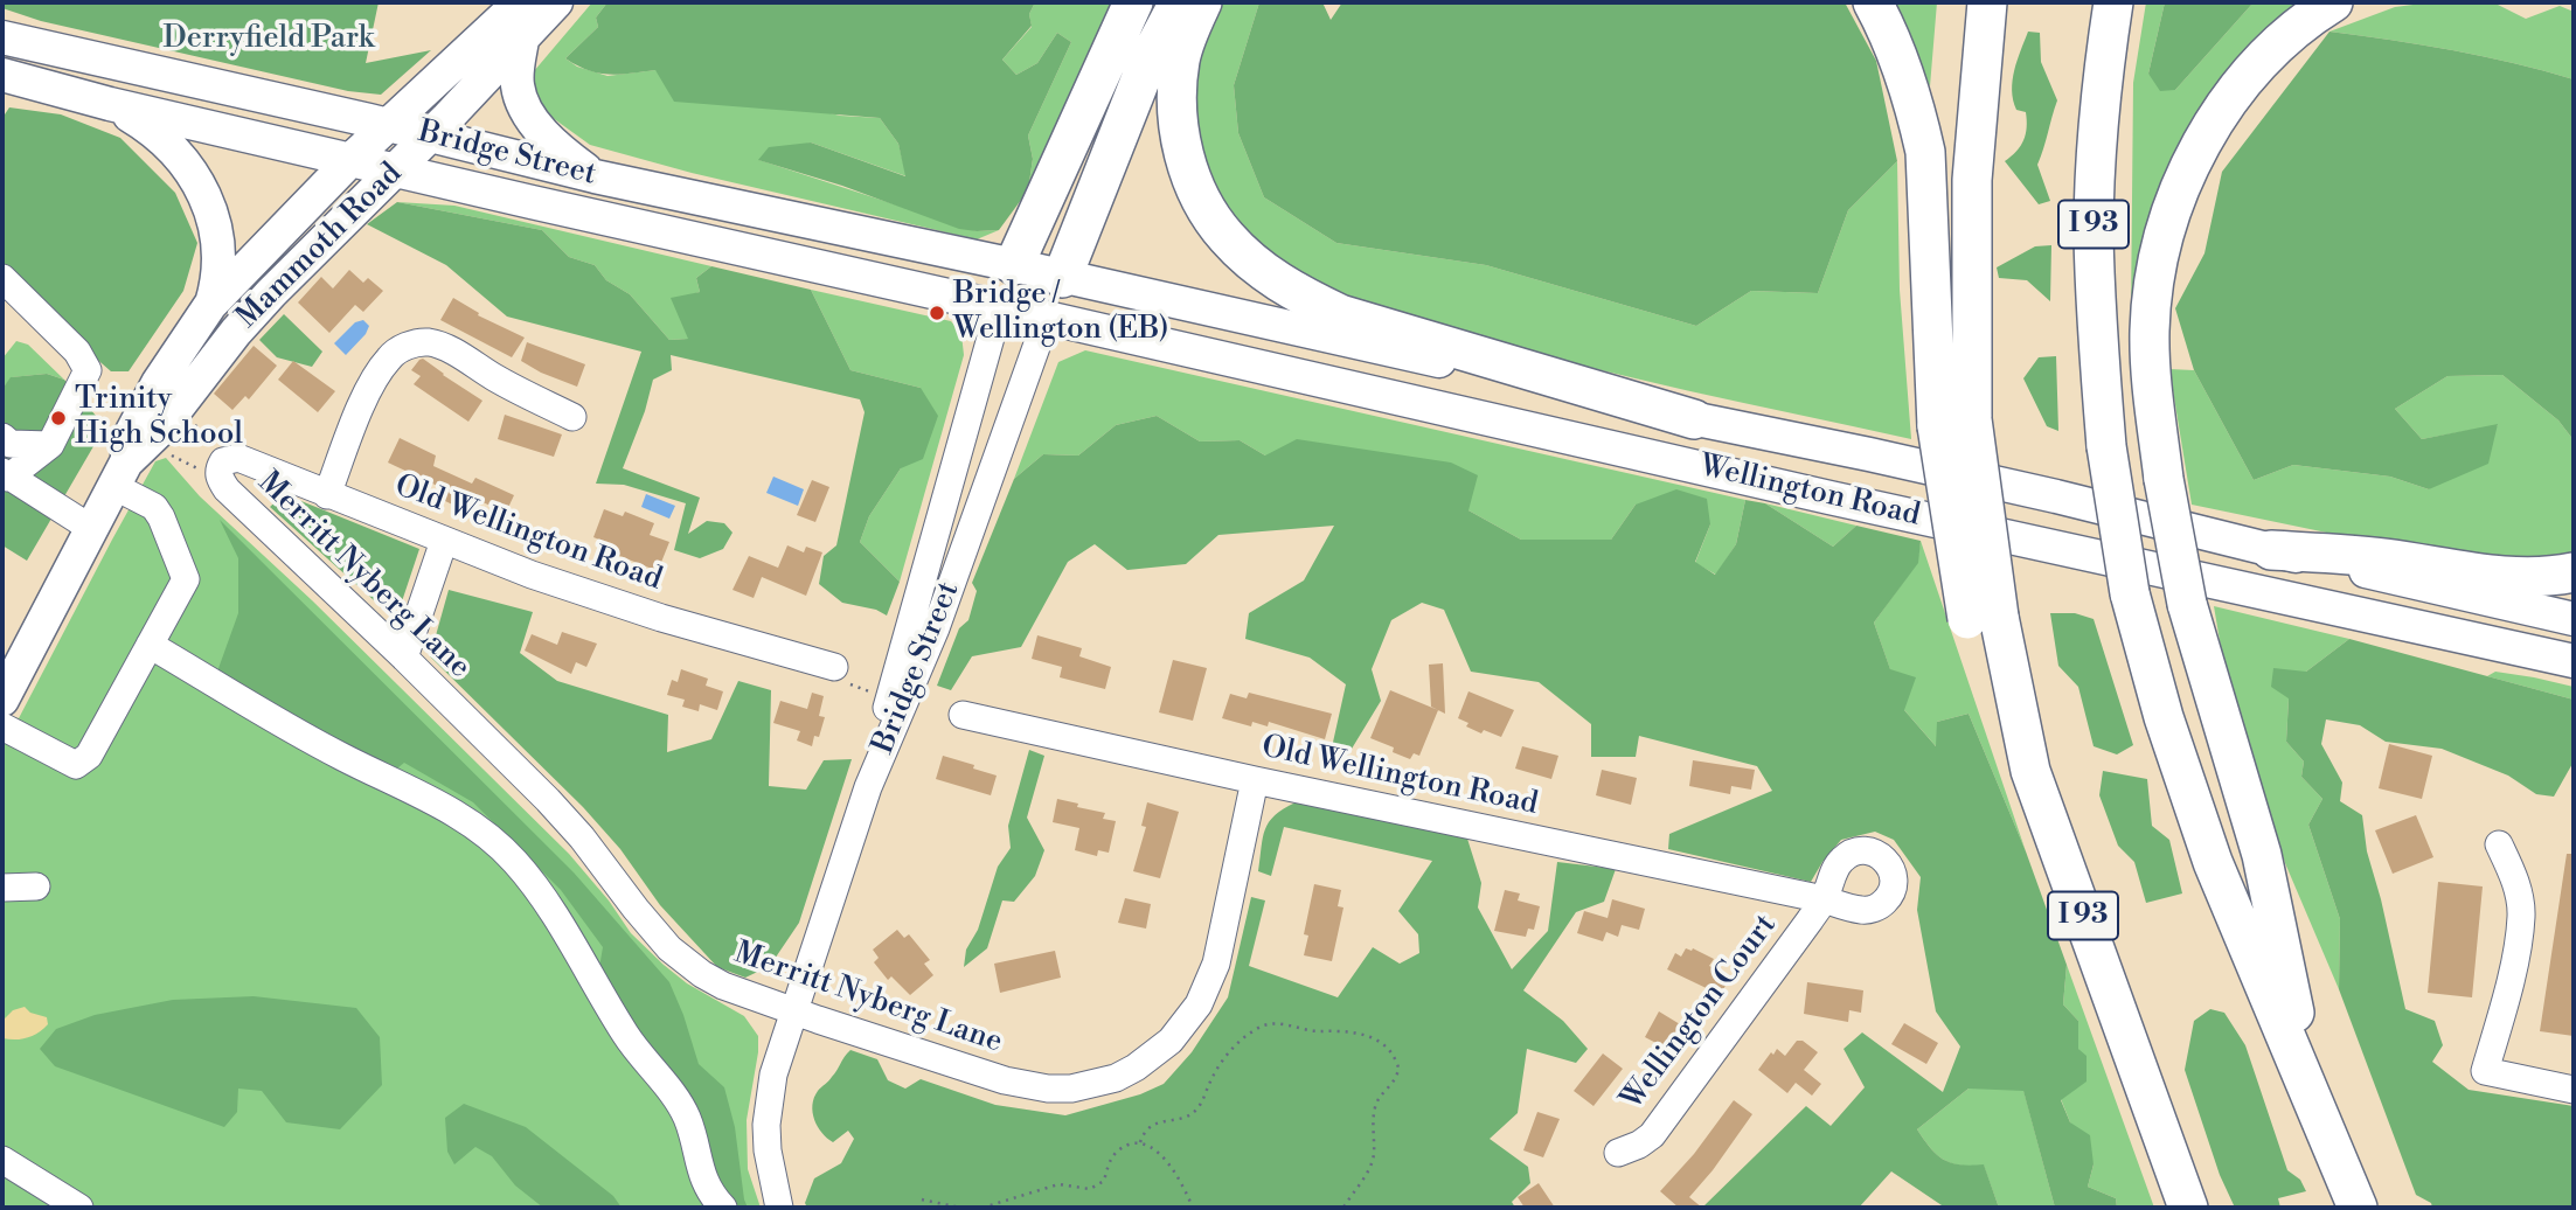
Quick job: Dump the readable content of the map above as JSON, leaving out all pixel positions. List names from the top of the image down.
{
  "streets": {
    "highway": ["I 93"],
    "main road": ["Bridge Street", "Mammoth Road", "Wellington Road"],
    "street": ["Old Wellington Road", "Merritt Nyberg Lane", "Wellington Court"]
  },
  "crossings": [
    ["Bridge Street", "Mammoth Road"],
    ["Bridge Street", "Wellington Road"],
    ["Bridge Street", "Merritt Nyberg Lane"],
    ["Old Wellington Road", "Merritt Nyberg Lane"],
    ["Old Wellington Road", "Wellington Court"]
  ],
  "parks": ["Derryfield Park"],
  "places": ["Bridge / Wellington (EB)", "Trinity High School"]
}
